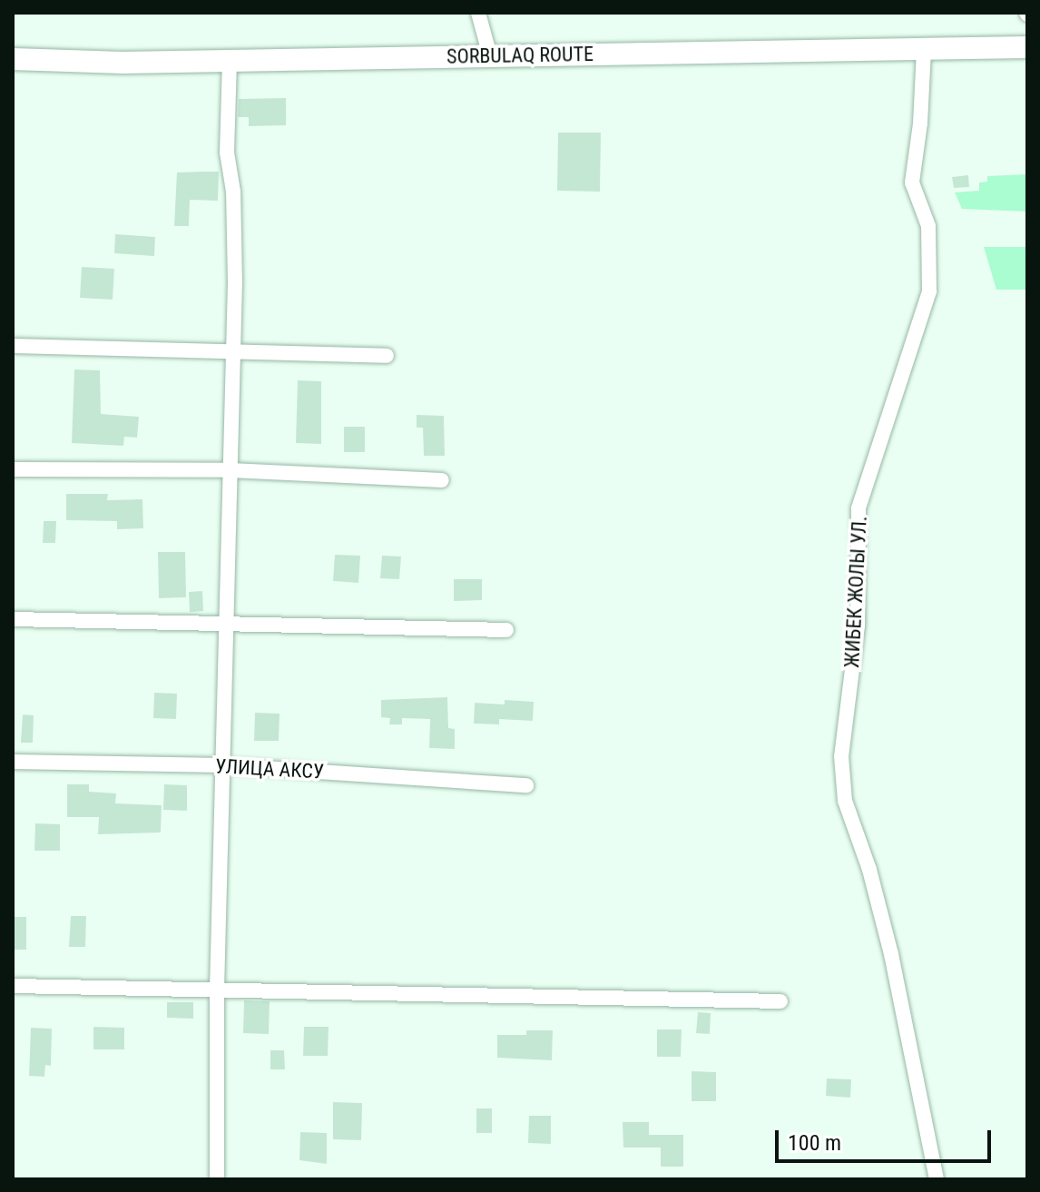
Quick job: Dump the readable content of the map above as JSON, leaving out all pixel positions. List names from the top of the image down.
{
  "streets": {
    "main road": ["SORBULAQ ROUTE"],
    "street": ["ЖИБЕК ЖОЛЫ УЛ.", "УЛИЦА АКСУ"]
  },
  "crossings": [
    ["SORBULAQ ROUTE", "ЖИБЕК ЖОЛЫ УЛ."]
  ],
  "scale_bar": "100 m"
}
